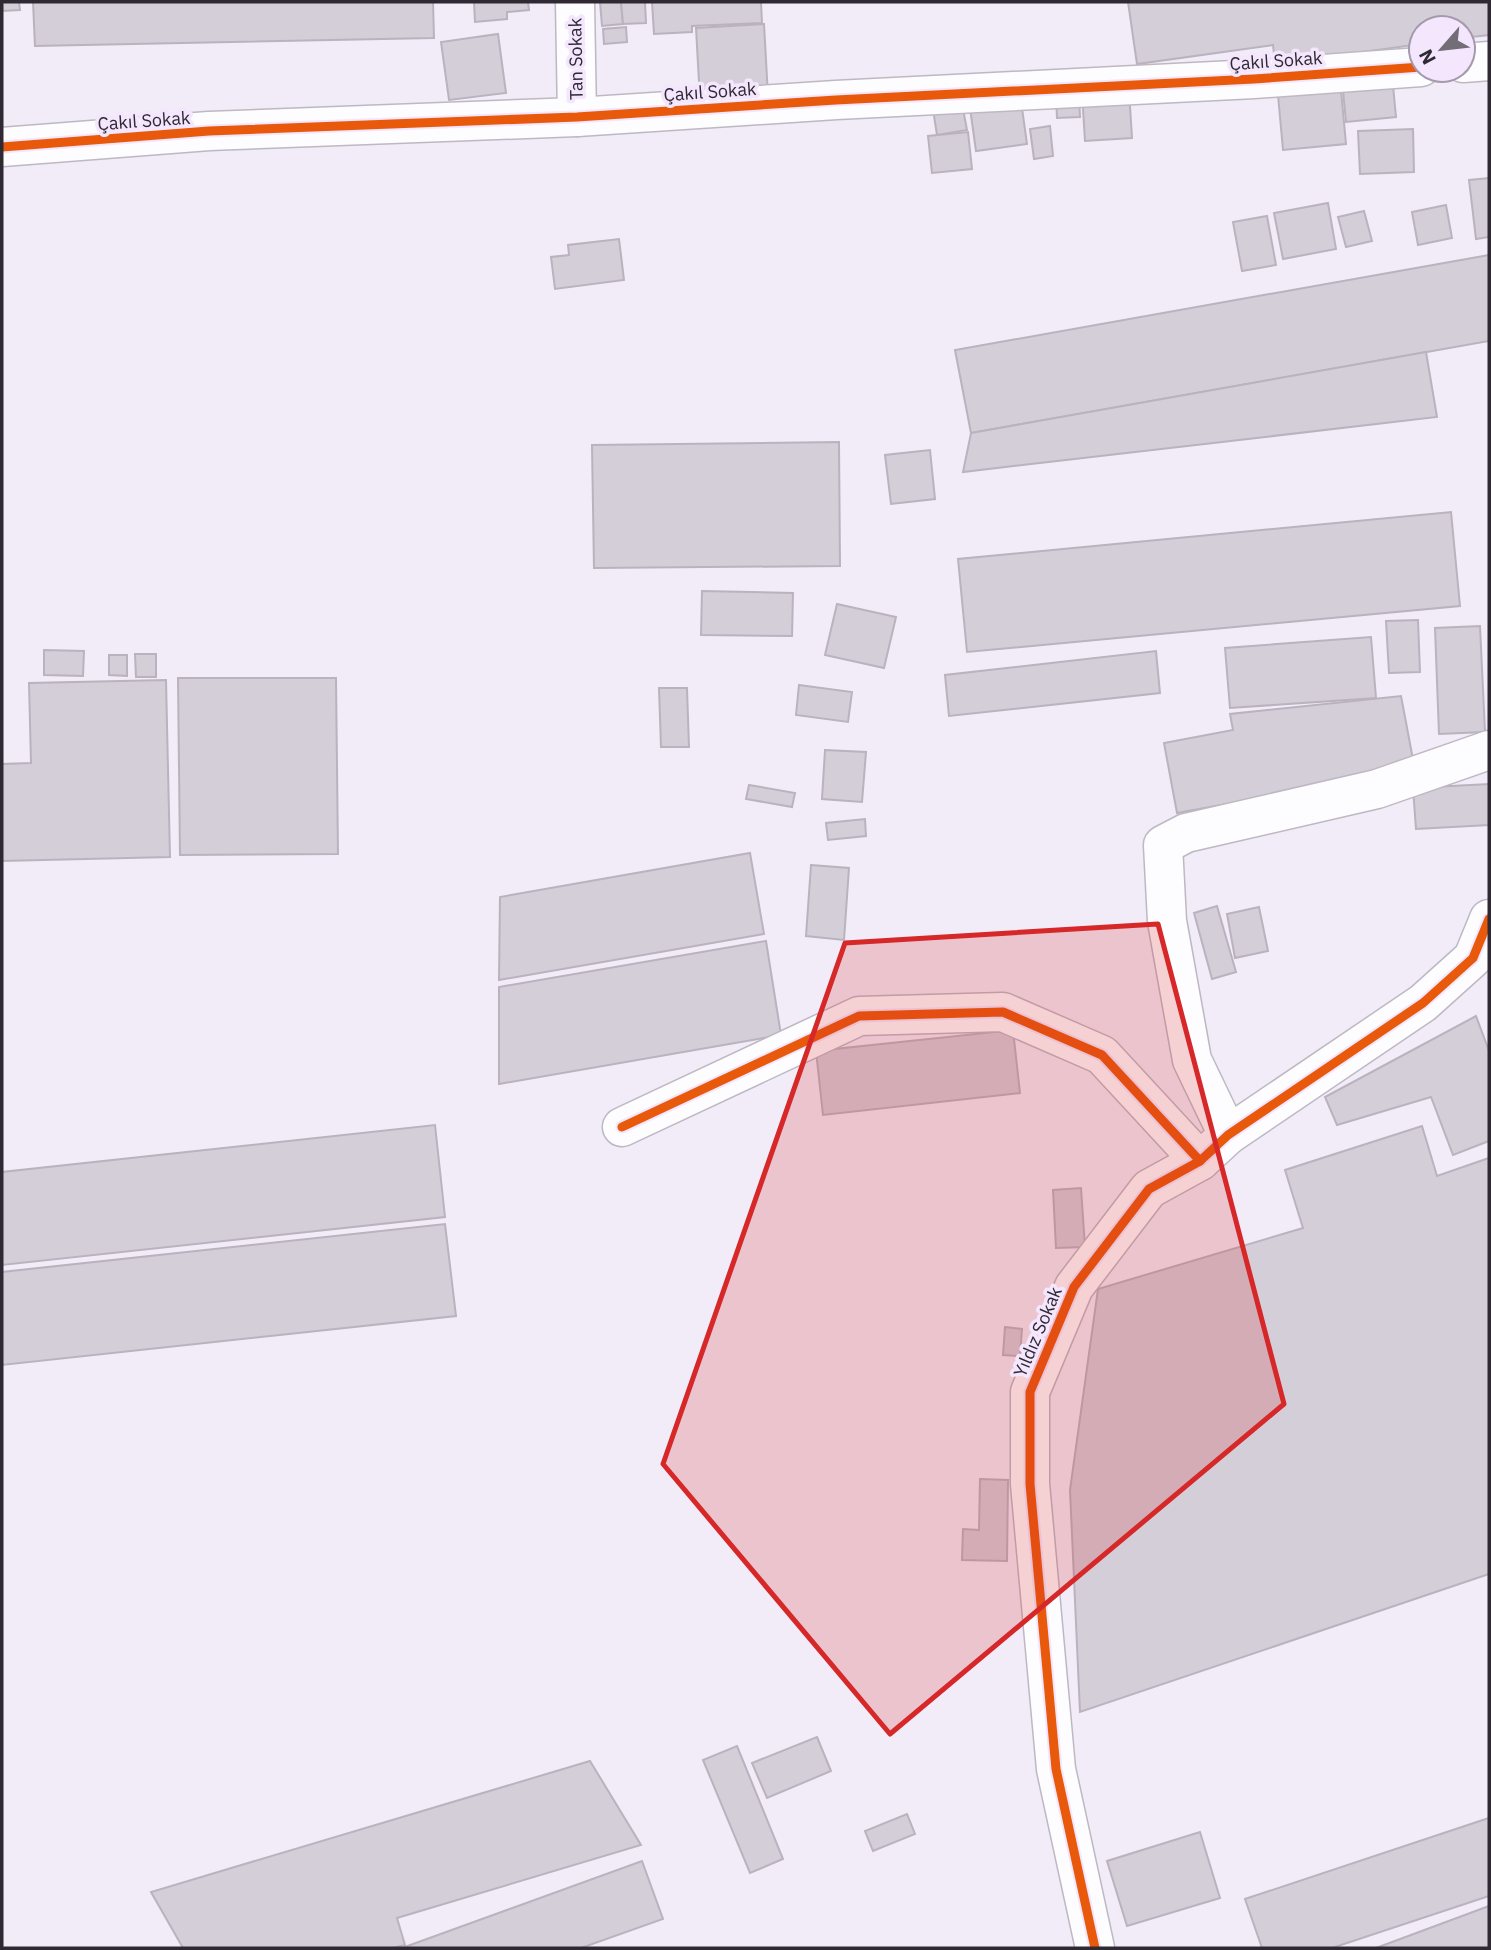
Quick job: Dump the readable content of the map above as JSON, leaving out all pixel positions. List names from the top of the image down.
{
  "streets": {
    "street": ["Tan Sokak", "Çakıl Sokak", "Yıldız Sokak"]
  },
  "crossings": [
    ["Tan Sokak", "Çakıl Sokak"]
  ],
  "north": "bottom left"
}
